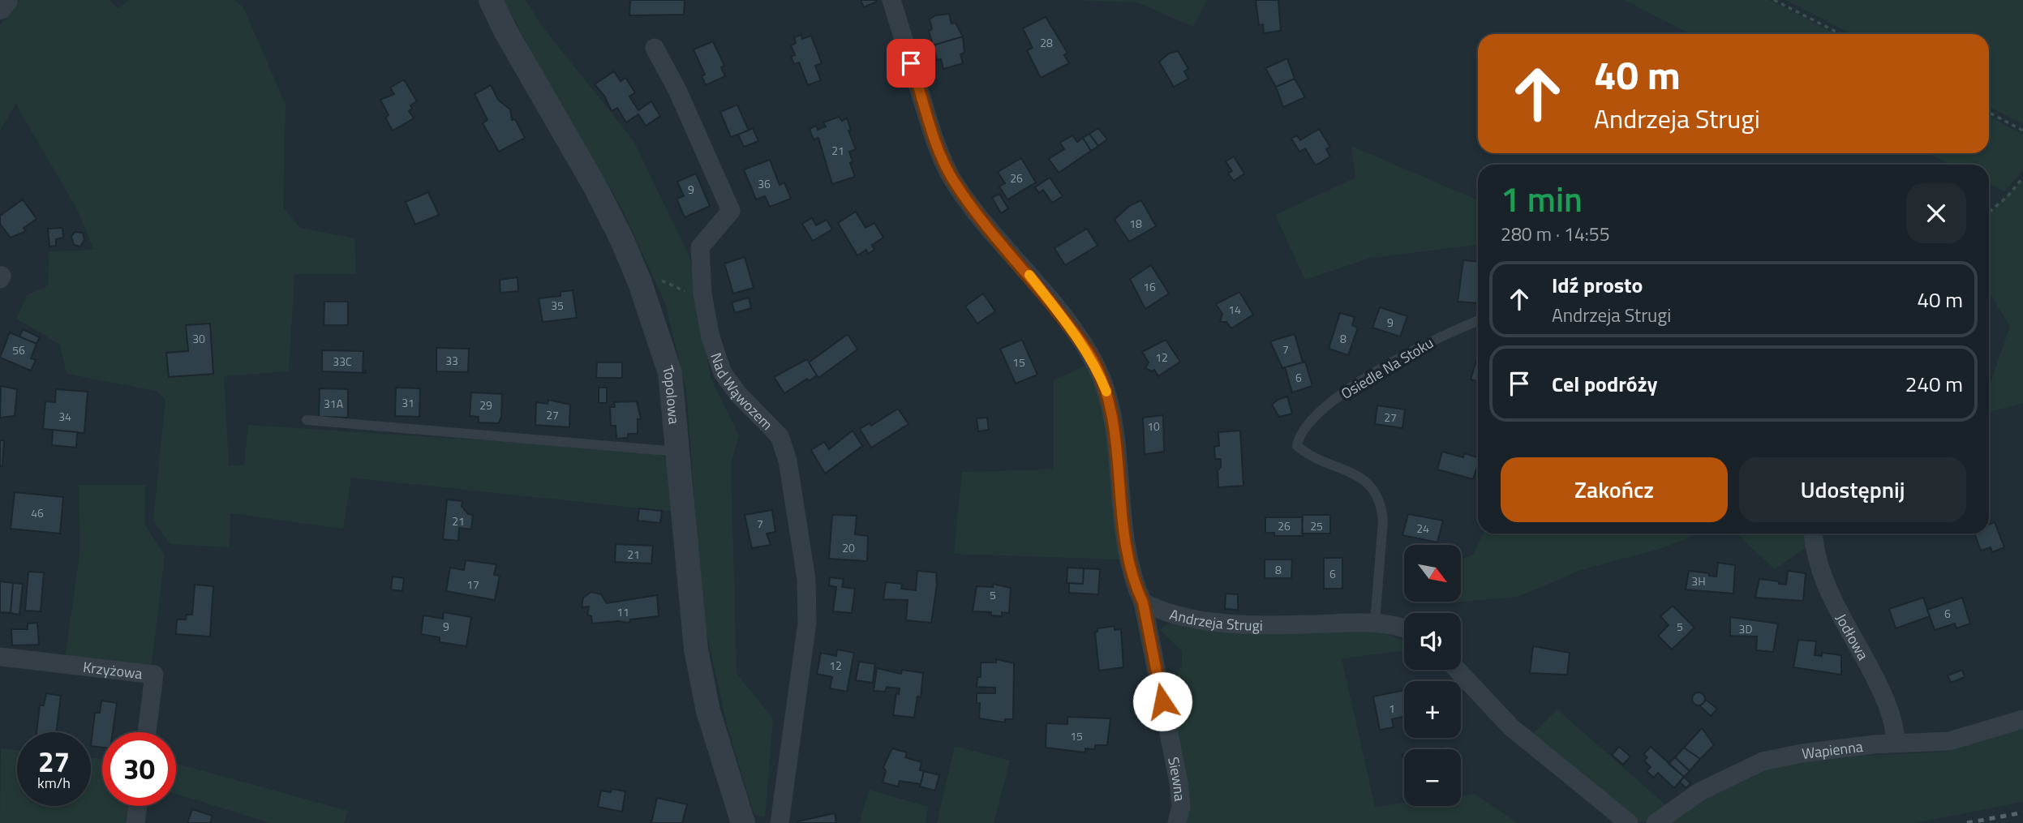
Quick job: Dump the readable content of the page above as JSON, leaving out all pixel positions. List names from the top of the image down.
{
  "streets": {
    "street": [
      "Nad Wąwozem",
      "Topolowa",
      "Andrzeja Strugi",
      "Jodłowa",
      "Krzyżowa",
      "Wapienna",
      "Siewna"
    ],
    "lane": ["Osiedle Na Stoku"]
  },
  "crossings": [
    ["Osiedle Na Stoku", "Andrzeja Strugi"],
    ["Andrzeja Strugi", "Siewna"],
    ["Jodłowa", "Wapienna"]
  ],
  "house_numbers": [
    "28",
    "21",
    "26",
    "36",
    "9",
    "18",
    "16",
    "35",
    "14",
    "9",
    "30",
    "8",
    "7",
    "56",
    "12",
    "33",
    "33C",
    "15",
    "6",
    "31",
    "31A",
    "29",
    "27",
    "34",
    "27",
    "10",
    "46",
    "21",
    "7",
    "26",
    "25",
    "24",
    "20",
    "21",
    "8",
    "6",
    "3H",
    "17",
    "5",
    "11",
    "6",
    "9",
    "5",
    "3D",
    "12",
    "1",
    "15"
  ],
  "north": "bottom right",
  "page": {
    "turn": ["40 m", "Andrzeja Strugi"],
    "heading": ["1 min", "280 m · 14:55"],
    "list": [
      {
        "name": "Idź prosto",
        "note": "Andrzeja Strugi",
        "value": "40 m"
      },
      {
        "name": "Cel podróży",
        "value": "240 m"
      }
    ],
    "buttons": ["Zakończ", "Udostępnij"],
    "map_buttons": ["+", "−"],
    "speed": "27 km/h",
    "limit": "30"
  }
}
